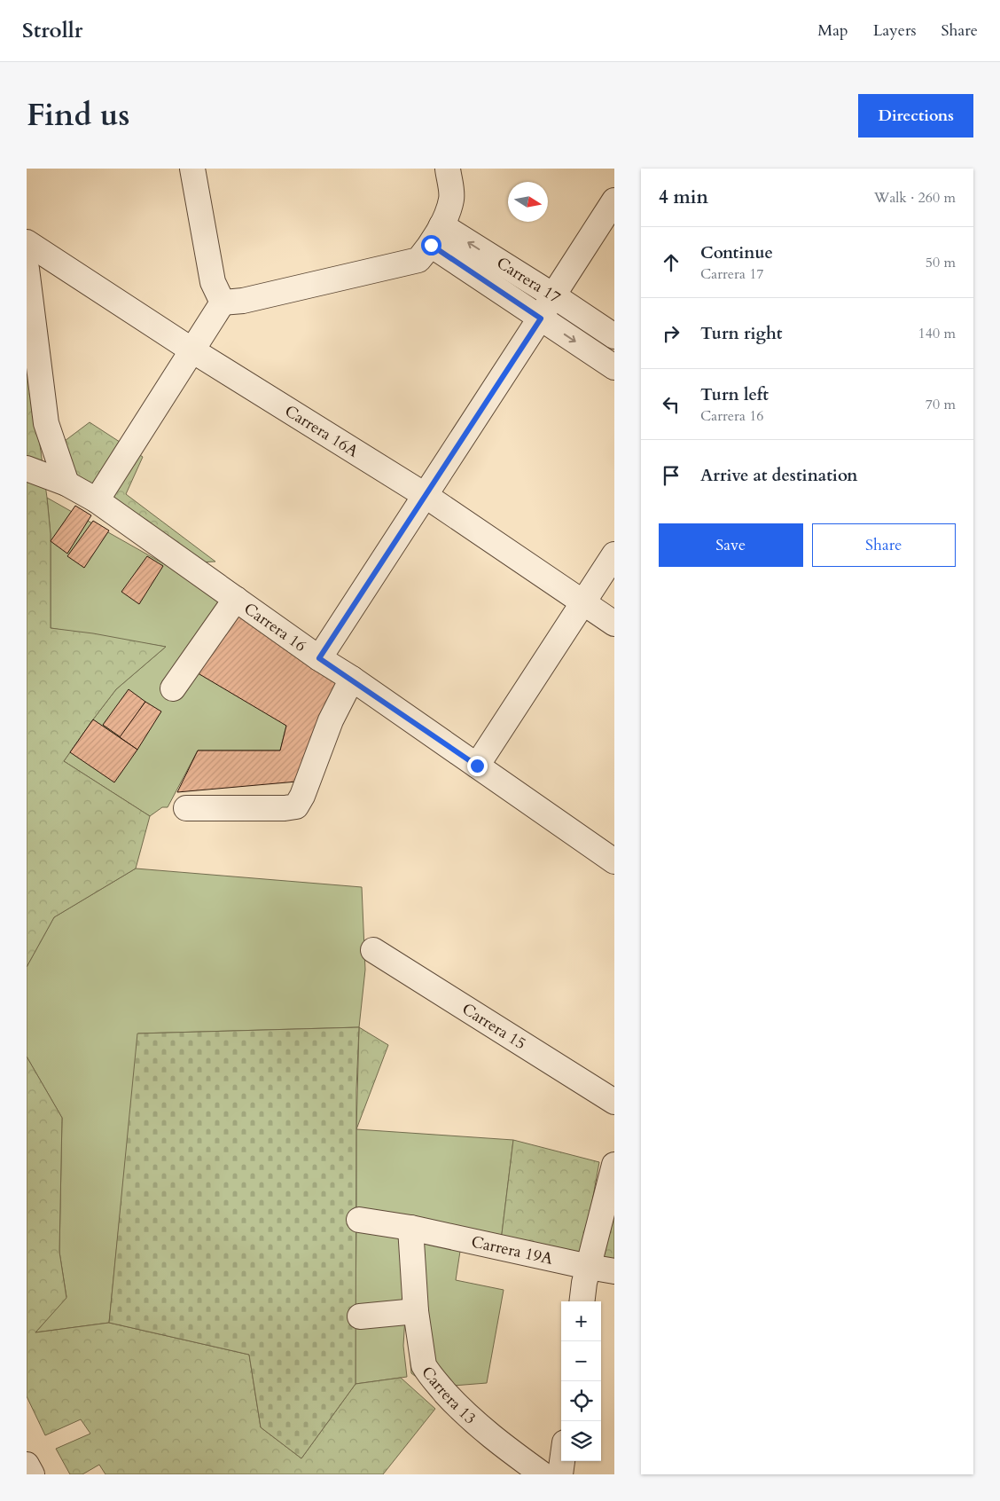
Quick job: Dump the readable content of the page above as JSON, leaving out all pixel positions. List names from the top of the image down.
{
  "streets": {
    "street": [
      "Carrera 17",
      "Carrera 16A",
      "Carrera 16",
      "Carrera 15",
      "Carrera 19A",
      "Carrera 13"
    ]
  },
  "crossings": [
    ["Carrera 19A", "Carrera 13"]
  ],
  "north": "right",
  "page": {
    "header": "Strollr",
    "nav": ["Map", "Layers", "Share"],
    "title": "Find us",
    "buttons": [
      "Directions",
      ["Save", "Share"]
    ],
    "heading": ["4 min", "Walk · 260 m"],
    "list": [
      ["Continue", "Carrera 17", "50 m"],
      ["Turn right", "140 m"],
      ["Turn left", "Carrera 16", "70 m"],
      "Arrive at destination"
    ],
    "map_buttons": ["+", "−"]
  }
}
